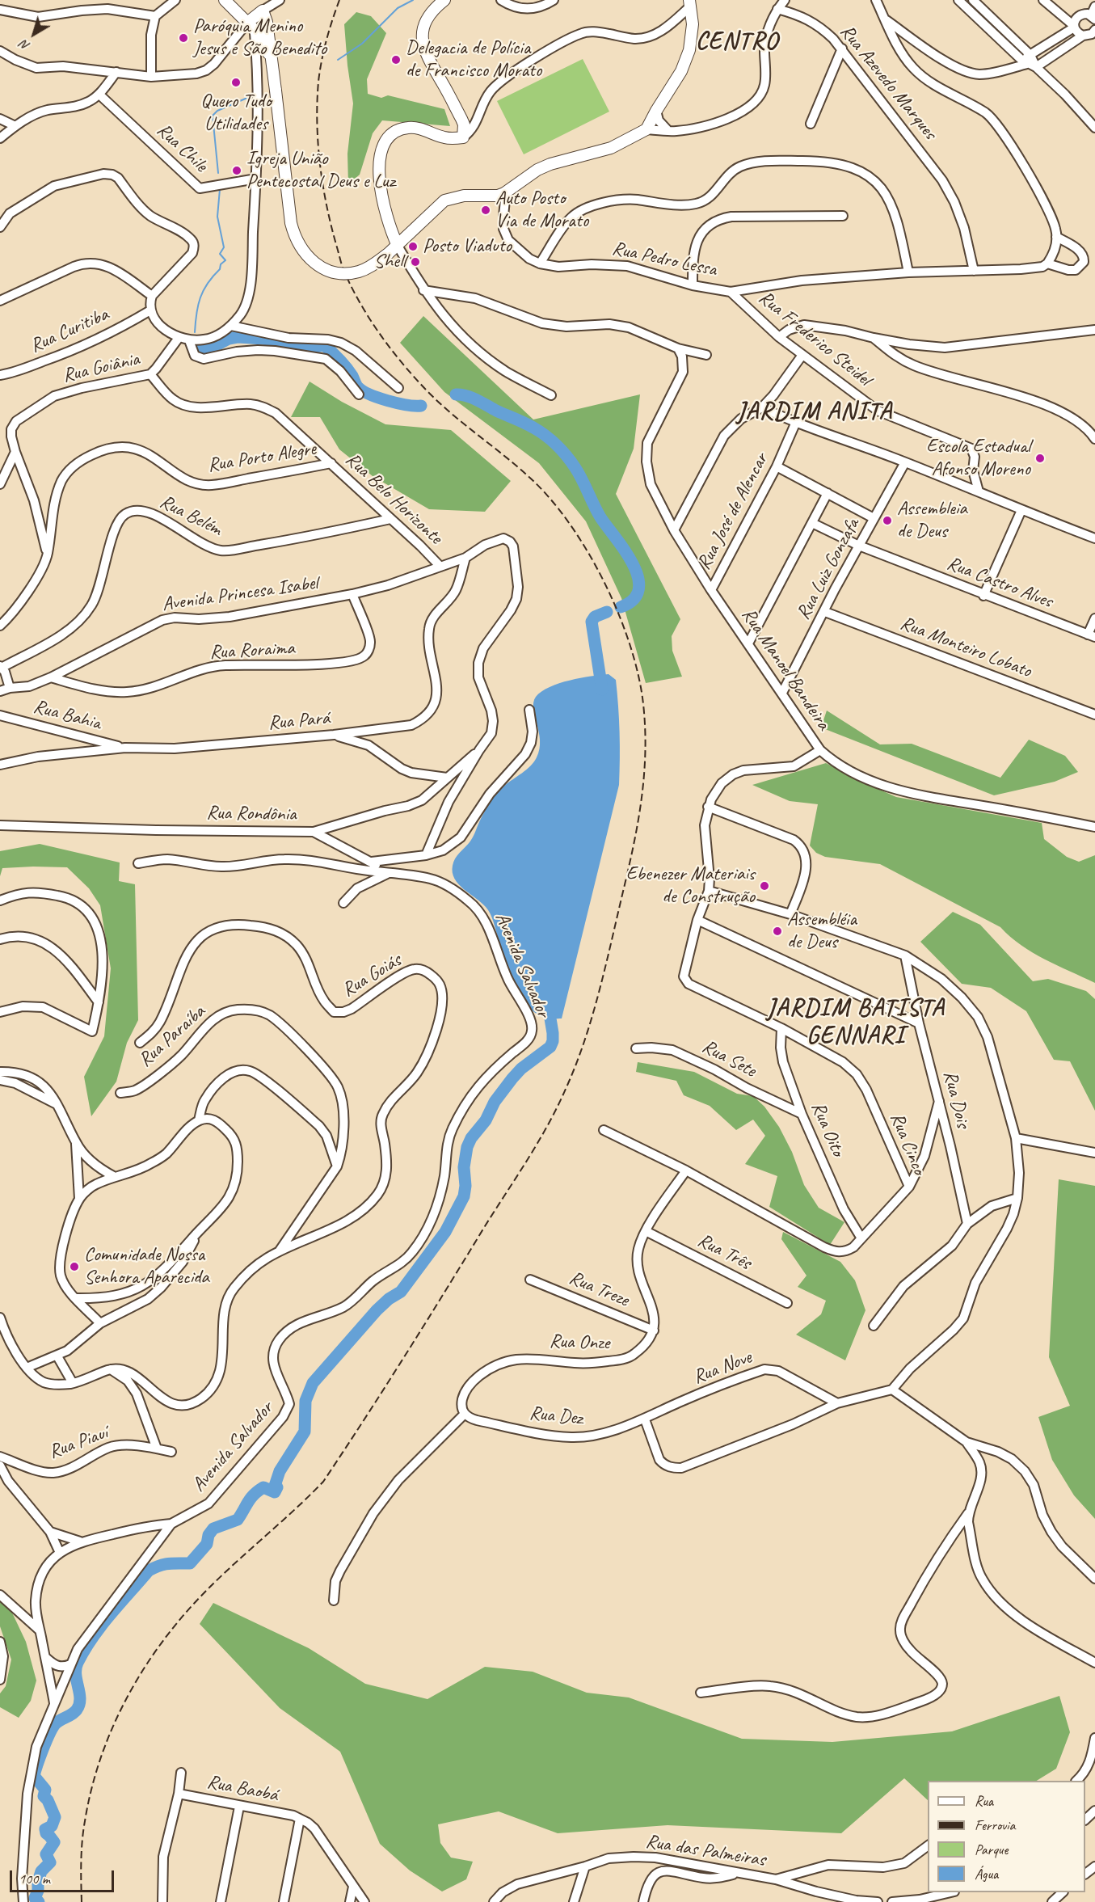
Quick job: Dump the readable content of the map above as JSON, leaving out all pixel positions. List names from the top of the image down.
{
  "streets": {
    "street": [
      "Rua Azevedo Marques",
      "Rua Chile",
      "Rua Pedro Lessa",
      "Rua Curitiba",
      "Rua Frederico Steidel",
      "Rua Goiânia",
      "Rua Porto Alegre",
      "Rua Belo Horizonte",
      "Rua José de Alencar",
      "Rua Belém",
      "Rua Luiz Gonzafa",
      "Rua Castro Alves",
      "Avenida Princesa Isabel",
      "Rua Monteiro Lobato",
      "Rua Roraima",
      "Rua Manoel Bandeira",
      "Rua Bahia",
      "Rua Pará",
      "Rua Rondônia",
      "Avenida Salvador",
      "Rua Goiás",
      "Rua Paraíba",
      "Rua Sete",
      "Rua Dois",
      "Rua Oito",
      "Rua Cinco",
      "Rua Três",
      "Rua Treze",
      "Rua Onze",
      "Rua Nove",
      "Rua Dez",
      "Rua Piauí",
      "Rua Baobá",
      "Rua das Palmeiras"
    ]
  },
  "crossings": [
    ["Rua Azevedo Marques", "Rua Pedro Lessa"],
    ["Rua Pedro Lessa", "Rua Frederico Steidel"],
    ["Rua Goiânia", "Rua Porto Alegre"],
    ["Rua Goiânia", "Rua Belo Horizonte"],
    ["Rua Porto Alegre", "Rua Belo Horizonte"],
    ["Rua Belo Horizonte", "Rua Belém"],
    ["Rua Belo Horizonte", "Avenida Princesa Isabel"],
    ["Rua José de Alencar", "Rua Manoel Bandeira"],
    ["Rua Luiz Gonzafa", "Rua Castro Alves"],
    ["Rua Luiz Gonzafa", "Rua Monteiro Lobato"],
    ["Rua Luiz Gonzafa", "Rua Manoel Bandeira"],
    ["Avenida Princesa Isabel", "Rua Roraima"],
    ["Avenida Princesa Isabel", "Rua Pará"],
    ["Avenida Princesa Isabel", "Rua Rondônia"],
    ["Rua Bahia", "Rua Pará"],
    ["Rua Pará", "Rua Rondônia"],
    ["Rua Rondônia", "Avenida Salvador"],
    ["Rua Goiás", "Rua Paraíba"],
    ["Rua Sete", "Rua Oito"],
    ["Rua Oito", "Rua Cinco"],
    ["Rua Treze", "Rua Onze"],
    ["Rua Onze", "Rua Dez"],
    ["Rua Nove", "Rua Dez"]
  ],
  "districts": ["CENTRO", "JARDIM ANITA", "JARDIM BATISTA GENNARI"],
  "places": [
    "Paróquia Menino Jesus e São Benedito",
    "Delegacia de Polícia de Francisco Morato",
    "Quero Tudo Utilidades",
    "Igreja União Pentecostal Deus e Luz",
    "Auto Posto Via de Morato",
    "Posto Viaduto",
    "Shell",
    "Escola Estadual Afonso Moreno",
    "Assembleia de Deus",
    "Ebenezer Materiais de Construção",
    "Assembléia de Deus",
    "Comunidade Nossa Senhora Aparecida"
  ],
  "legend": [
    "Rua",
    "Ferrovia",
    "Parque",
    "Água"
  ],
  "scale_bar": "100 m",
  "north": "bottom left"
}
